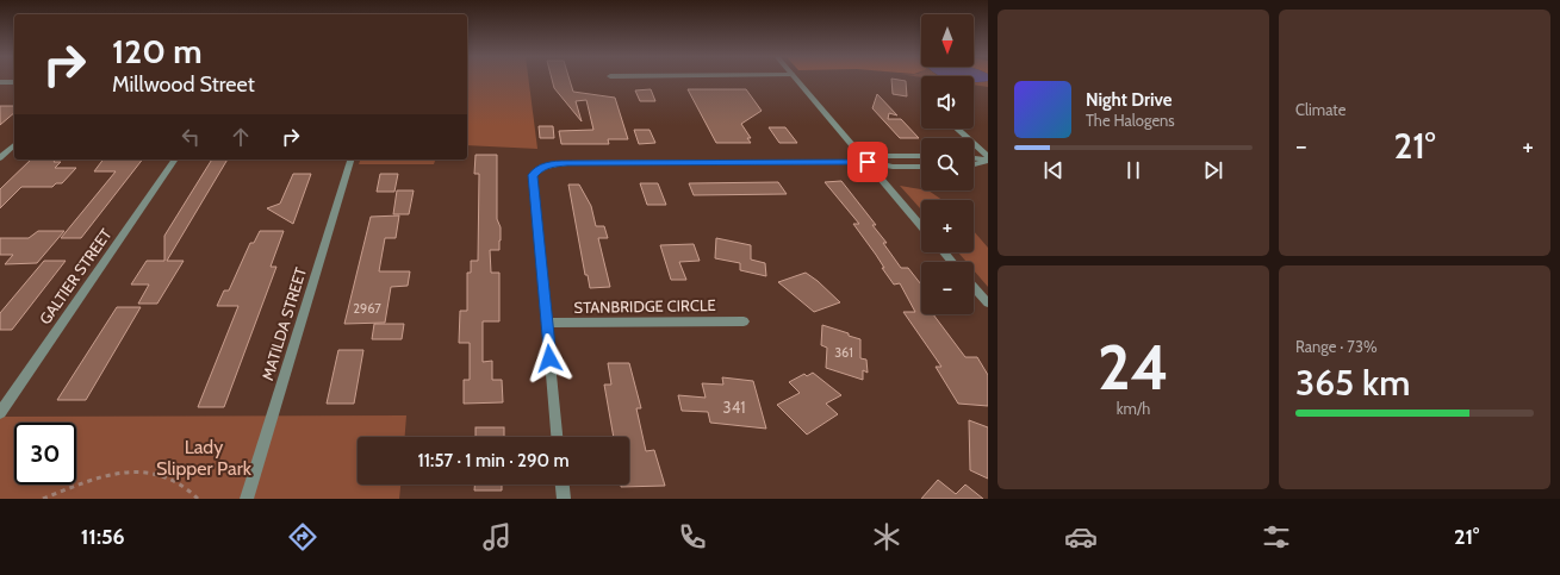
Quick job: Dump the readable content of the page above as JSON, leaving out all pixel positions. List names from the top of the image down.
{
  "streets": {
    "street": ["GALTIER STREET", "STANBRIDGE CIRCLE", "MATILDA STREET"]
  },
  "parks": ["Lady Slipper Park"],
  "house_numbers": ["2967", "361", "341"],
  "north": "bottom",
  "page": {
    "tile": [
      "Climate",
      ["24", "km/h"],
      ["Range · 73%", "365 km"]
    ],
    "map_buttons": ["+", "−"],
    "turn": ["120 m", "Millwood Street"],
    "song": ["Night Drive", "The Halogens"],
    "heat": ["−", "21°", "+"],
    "limit": "30",
    "trip": "11:57 · 1 min · 290 m",
    "tabs": ["11:56", "21°"]
  }
}
